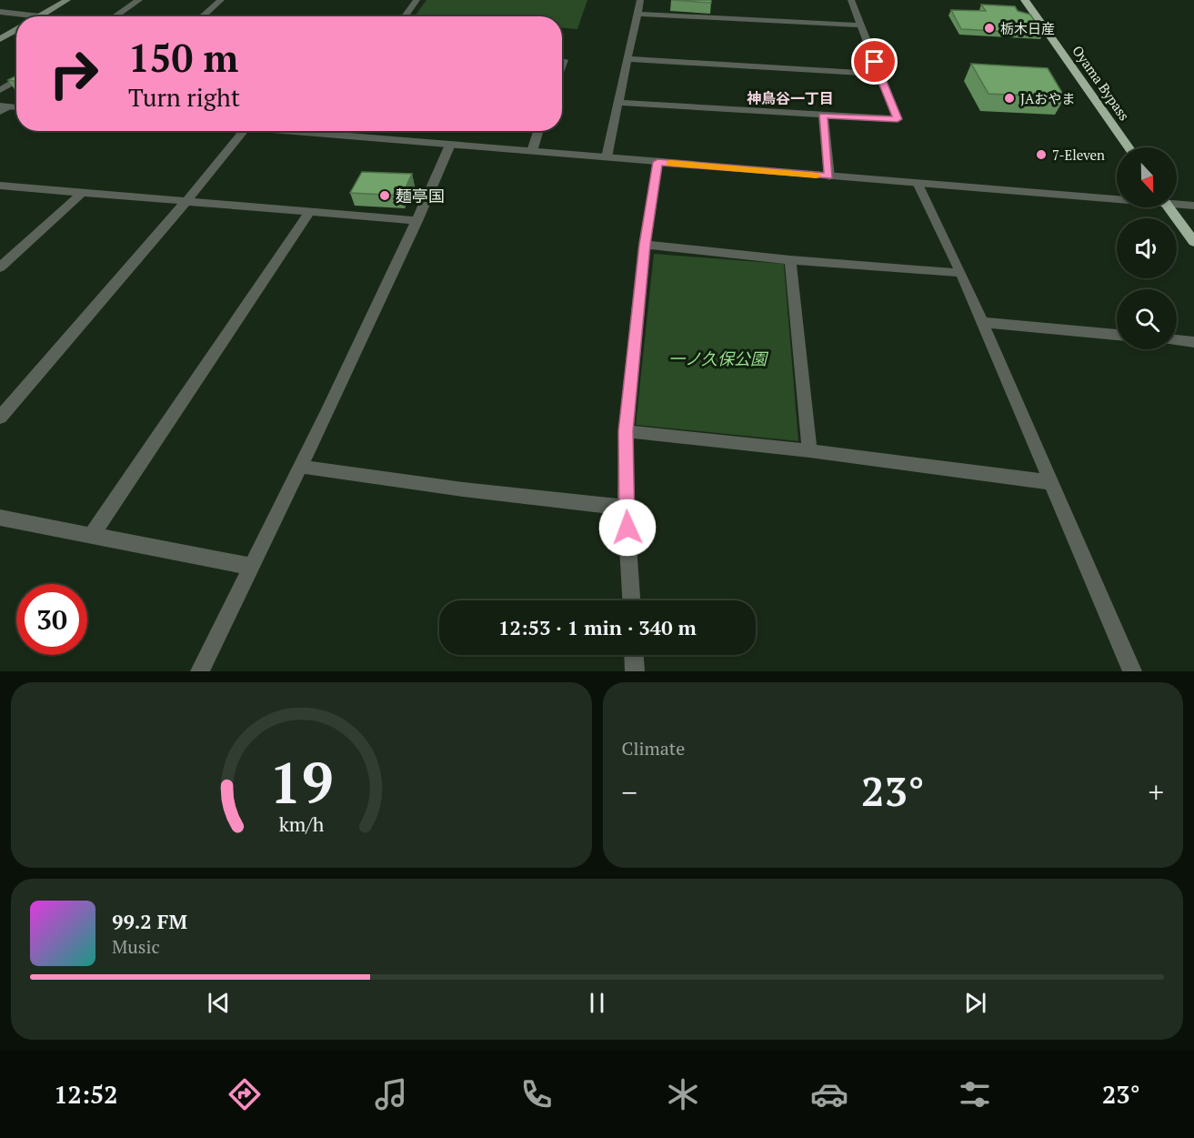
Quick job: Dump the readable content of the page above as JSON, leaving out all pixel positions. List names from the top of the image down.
{
  "streets": {
    "highway": ["Oyama Bypass"]
  },
  "districts": ["神鳥谷一丁目"],
  "parks": ["一ノ久保公園"],
  "places": [
    "栃木日産",
    "JAおやま",
    "7-Eleven",
    "麺亭国"
  ],
  "north": "bottom",
  "page": {
    "turn": ["150 m", "Turn right"],
    "limit": "30",
    "trip": "12:53 · 1 min · 340 m",
    "tile": "Climate",
    "heat": ["−", "23°", "+"],
    "song": ["99.2 FM", "Music"],
    "tabs": ["12:52", "23°"],
    "gauge": ["19", "km/h"]
  }
}
